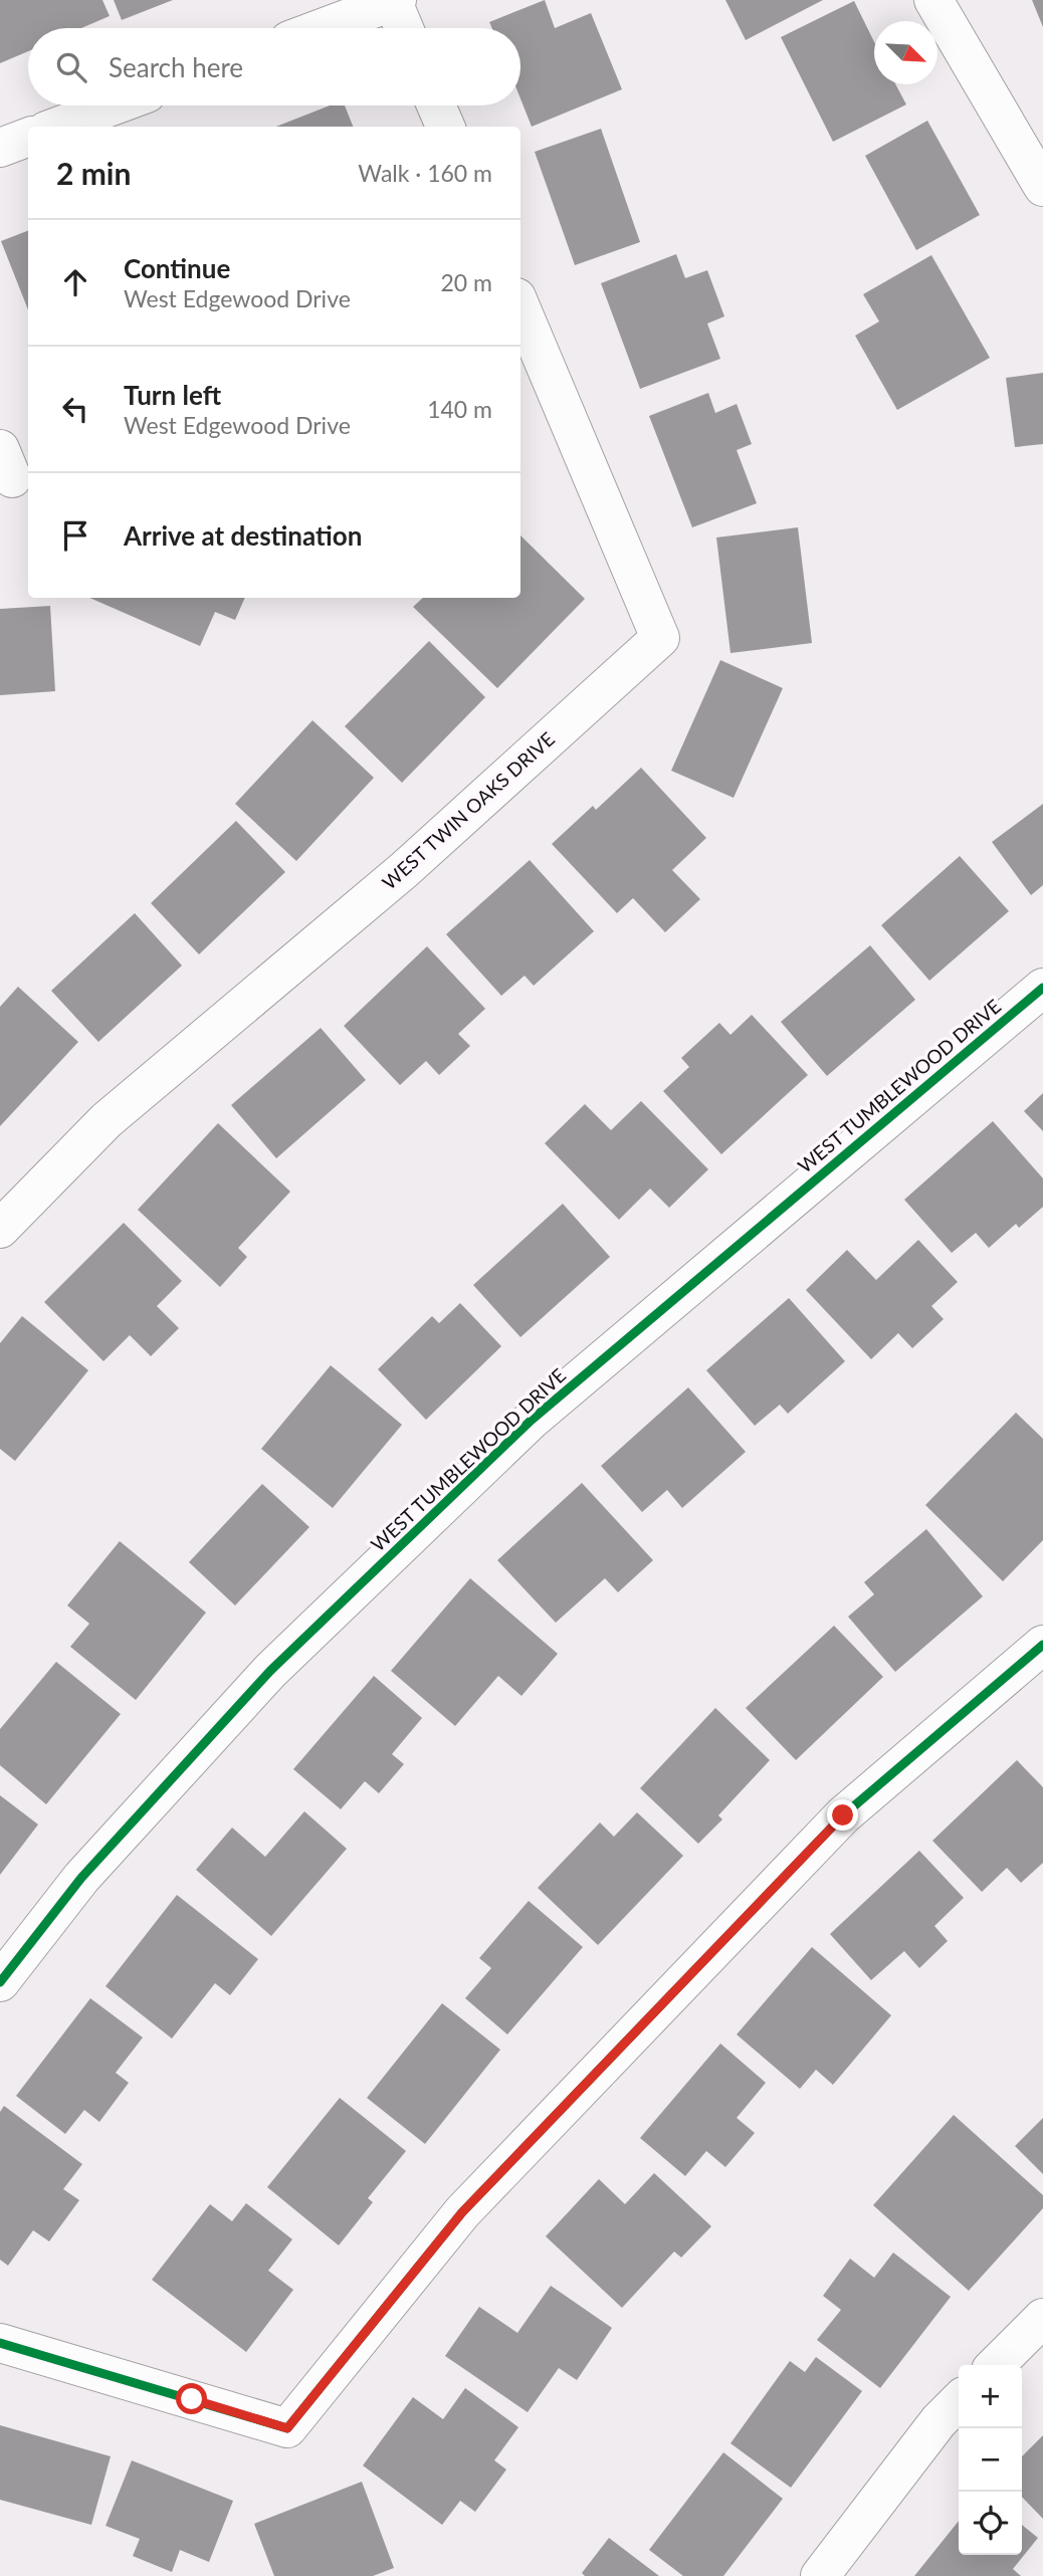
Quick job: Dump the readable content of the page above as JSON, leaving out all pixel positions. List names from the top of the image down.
{
  "streets": {
    "street": ["WEST TWIN OAKS DRIVE", "WEST TUMBLEWOOD DRIVE"]
  },
  "north": "bottom right",
  "page": {
    "search": "Search here",
    "heading": ["2 min", "Walk · 160 m"],
    "list": [
      ["Continue", "West Edgewood Drive", "20 m"],
      ["Turn left", "West Edgewood Drive", "140 m"],
      "Arrive at destination"
    ],
    "map_buttons": ["+", "−"]
  }
}
